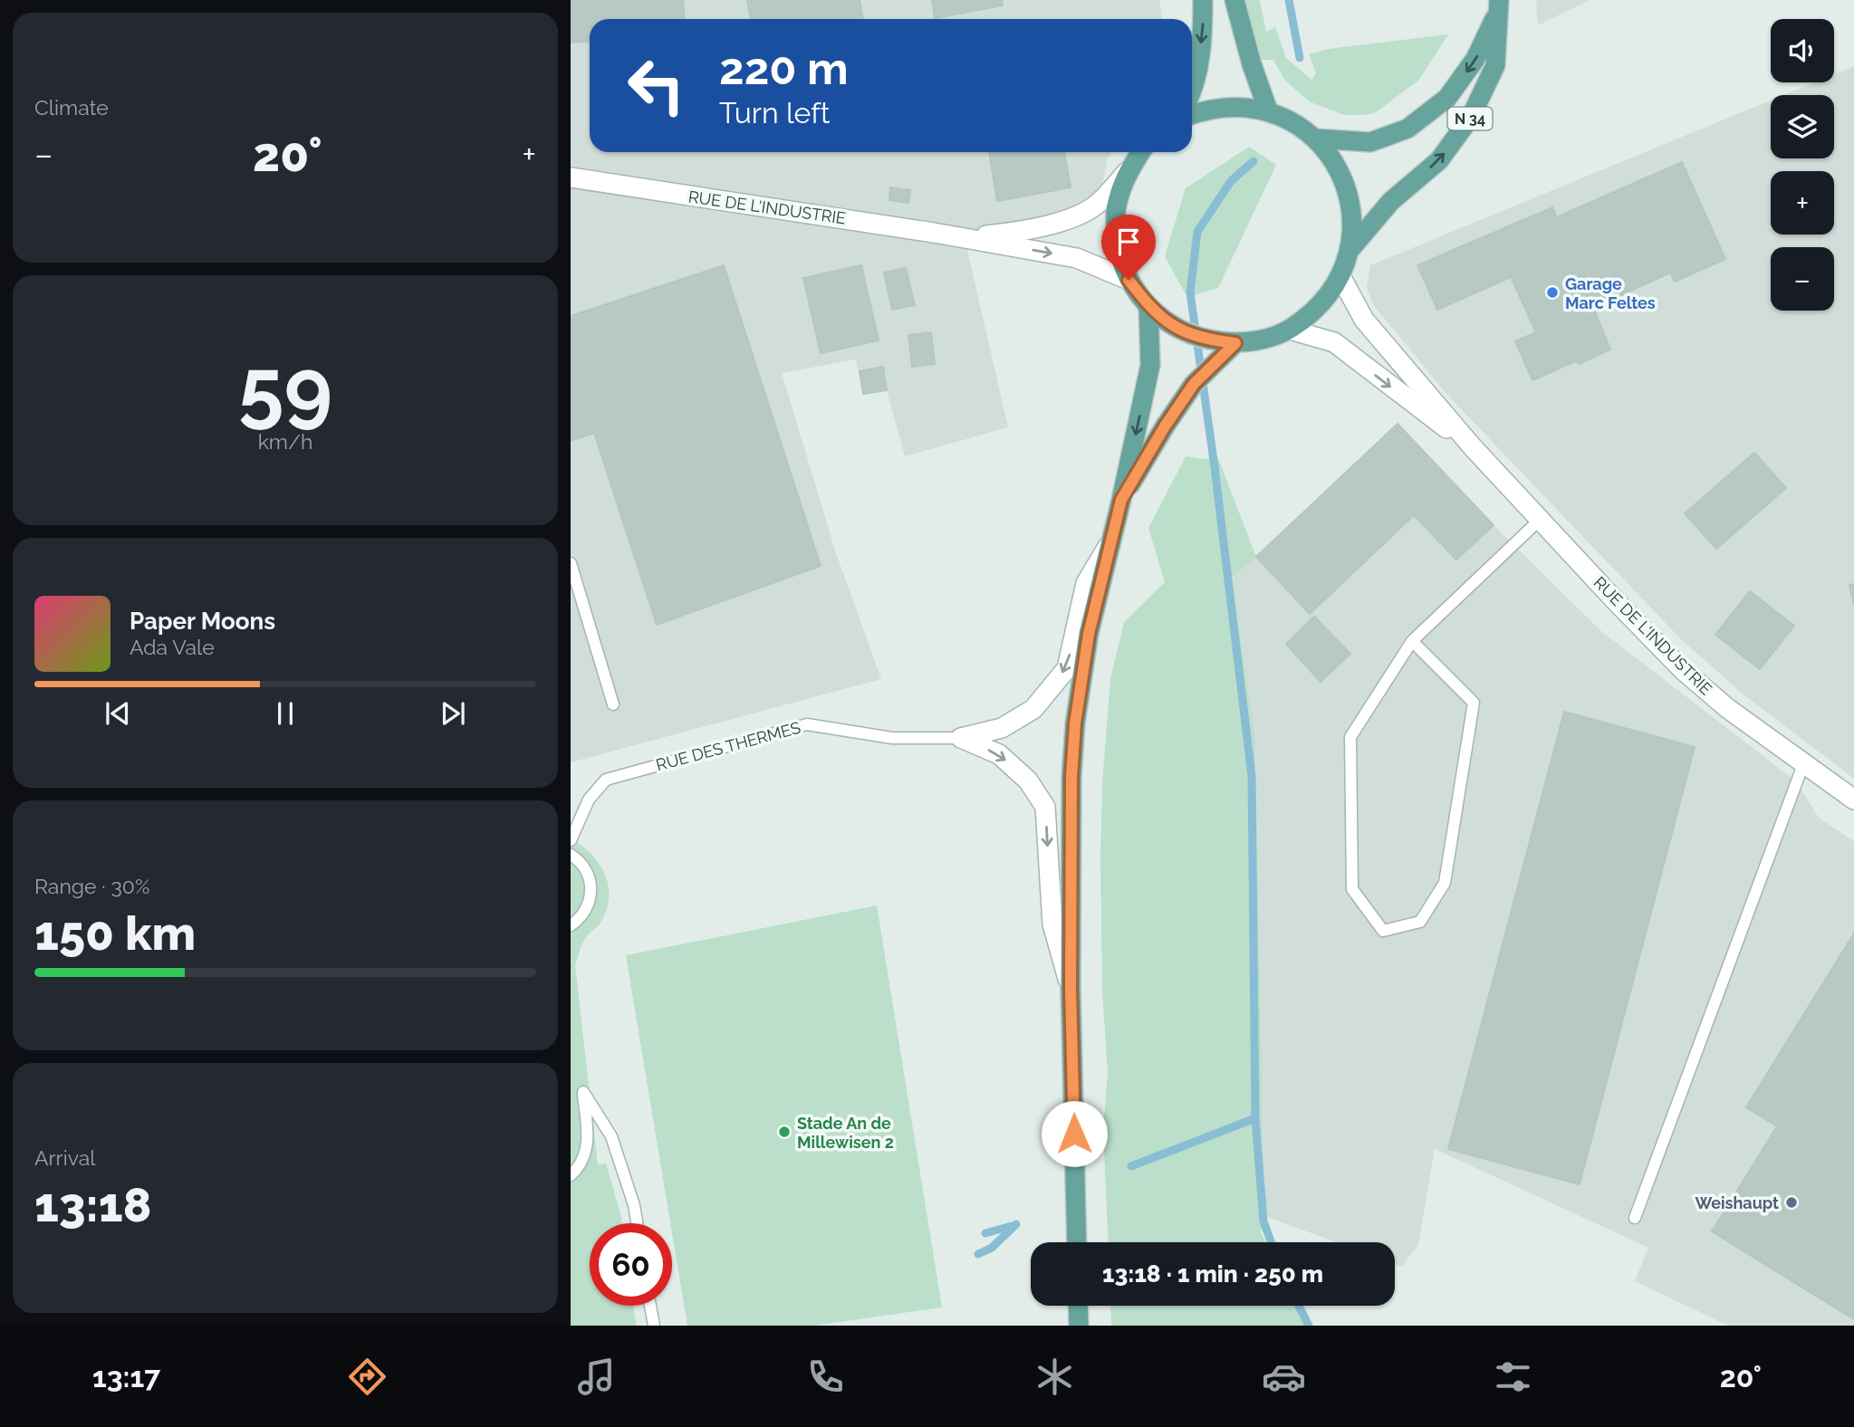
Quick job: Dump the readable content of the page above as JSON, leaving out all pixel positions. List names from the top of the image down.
{
  "streets": {
    "main road": ["N 34"],
    "street": ["RUE DE L'INDUSTRIE", "RUE DES THERMES"]
  },
  "crossings": [
    ["N 34", "RUE DE L'INDUSTRIE"]
  ],
  "places": ["Garage Marc Feltes", "Stade An de Millewisen 2", "Weishaupt"],
  "page": {
    "tile": [
      "Climate",
      ["59", "km/h"],
      ["Range · 30%", "150 km"],
      ["Arrival", "13:18"]
    ],
    "map_buttons": ["+", "−"],
    "turn": ["220 m", "Turn left"],
    "heat": ["−", "20°", "+"],
    "song": ["Paper Moons", "Ada Vale"],
    "limit": "60",
    "trip": "13:18 · 1 min · 250 m",
    "tabs": ["13:17", "20°"]
  }
}
